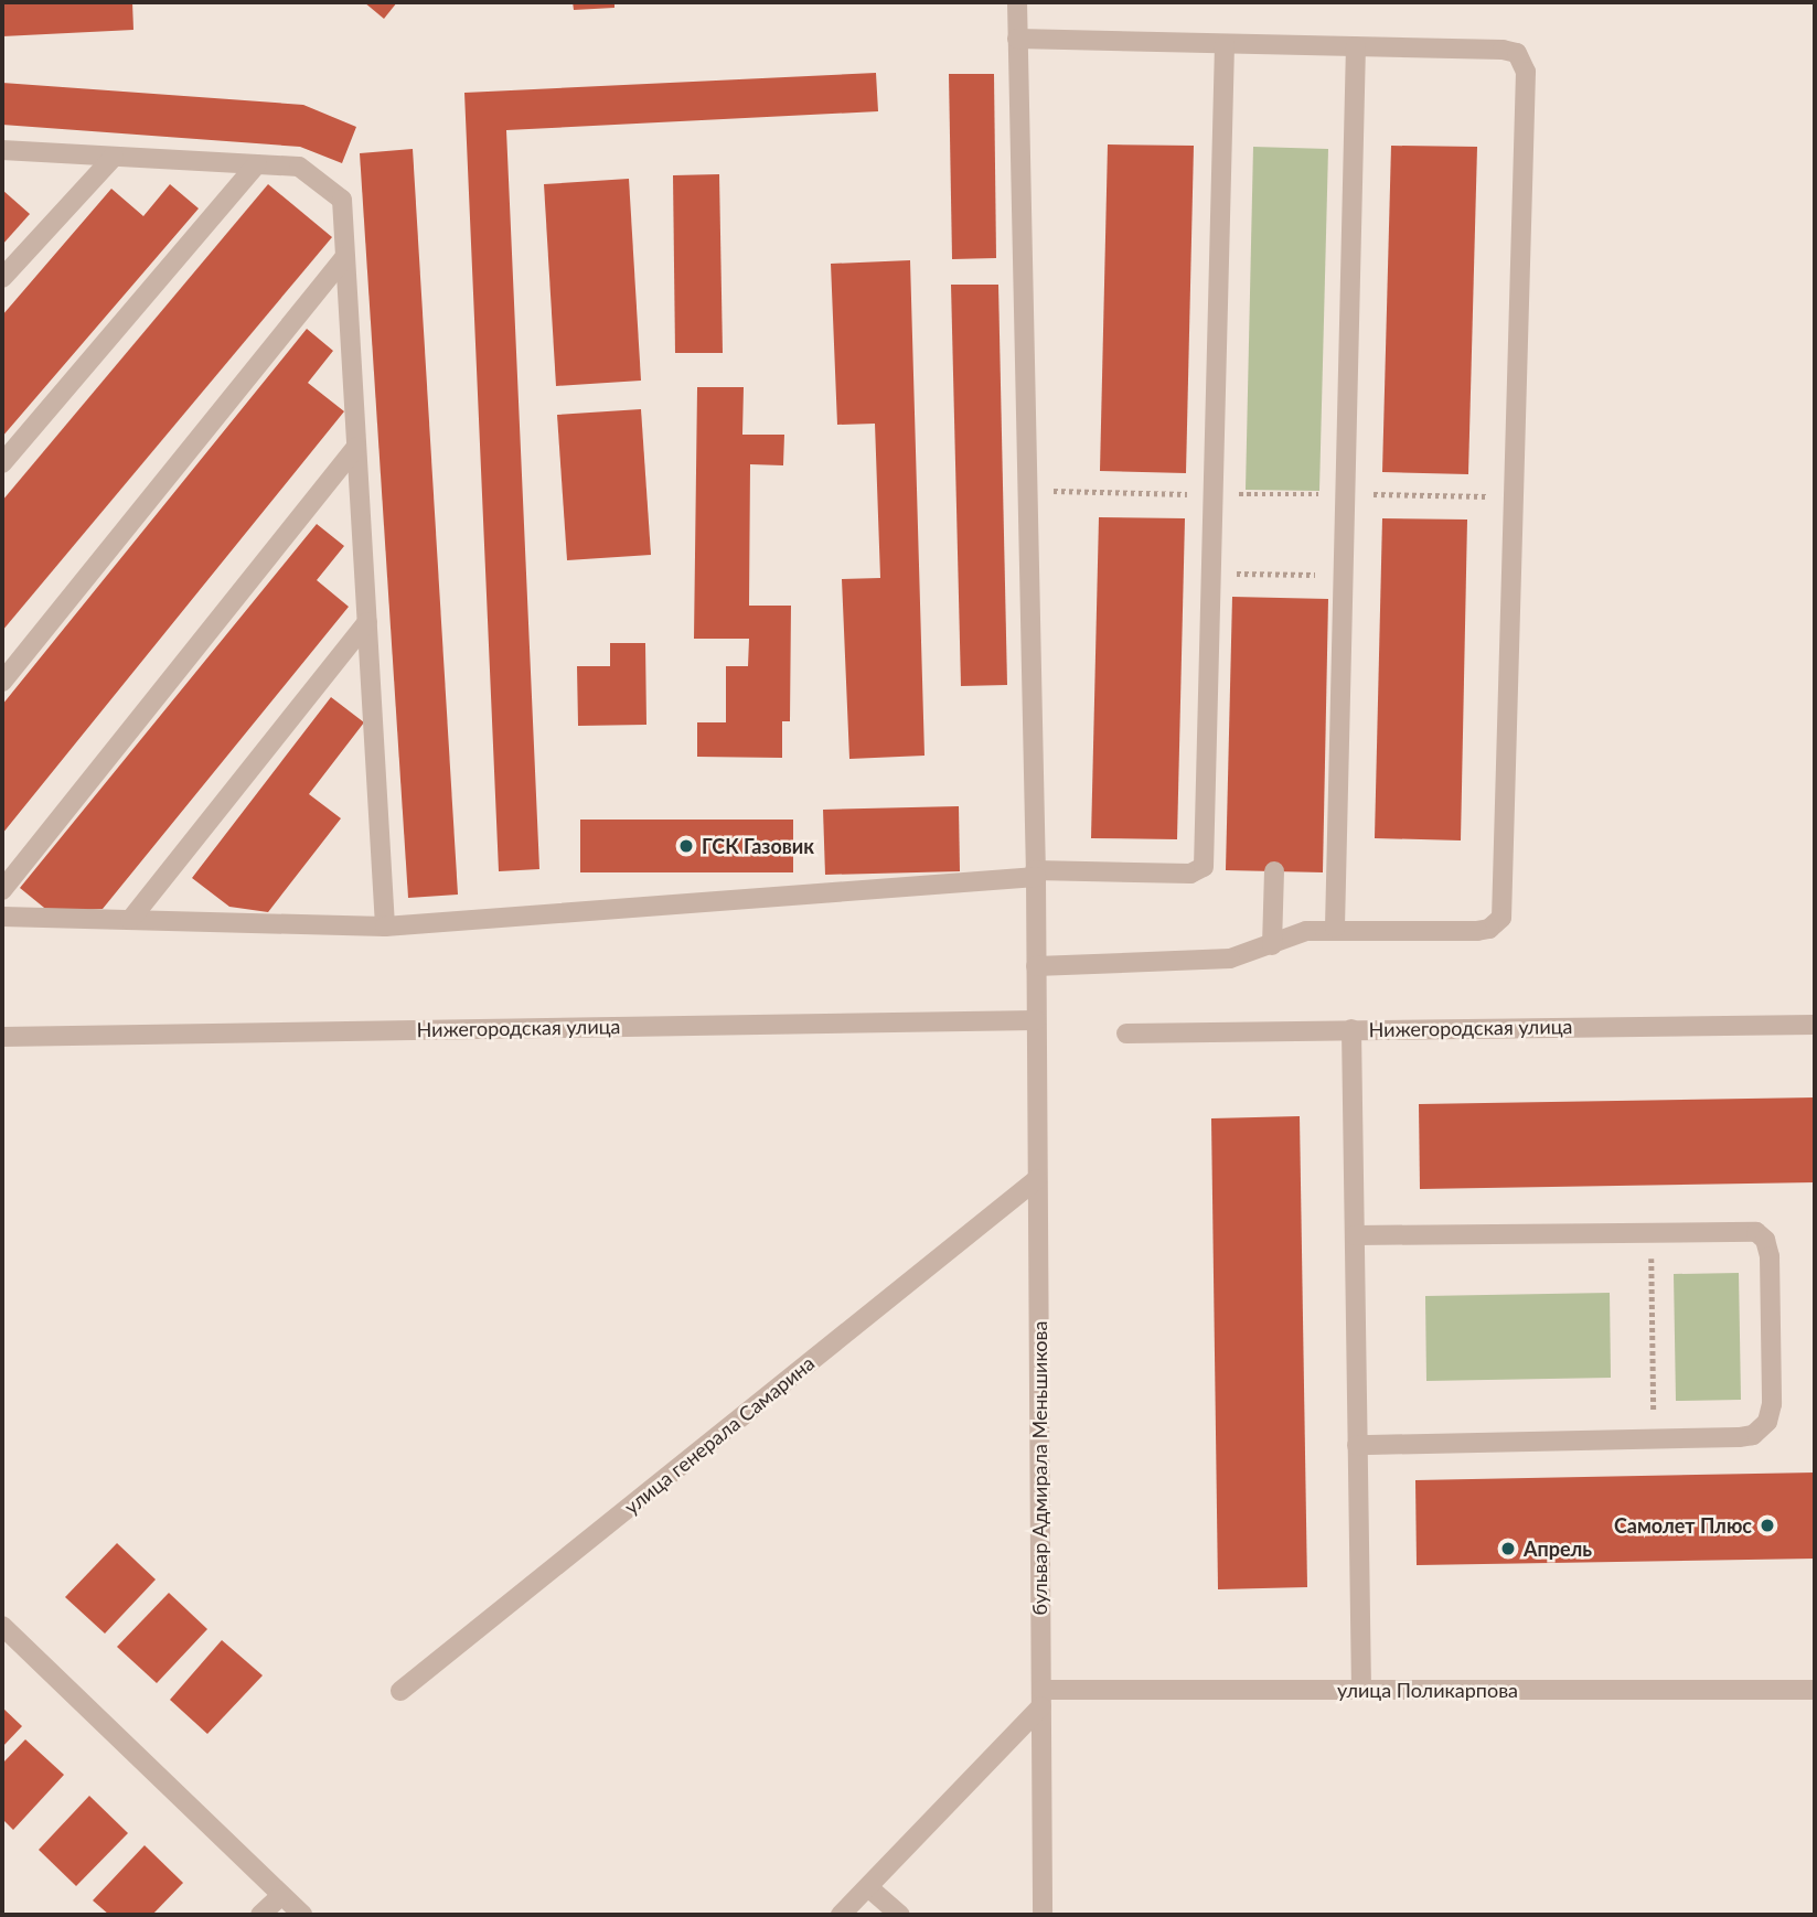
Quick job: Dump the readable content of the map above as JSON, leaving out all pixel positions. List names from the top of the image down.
{
  "streets": {
    "street": [
      "Нижегородская улица",
      "улица генерала Самарина",
      "бульвар Адмирала Меньшикова",
      "улица Поликарпова"
    ]
  },
  "crossings": [
    ["Нижегородская улица", "бульвар Адмирала Меньшикова"],
    ["улица генерала Самарина", "бульвар Адмирала Меньшикова"],
    ["бульвар Адмирала Меньшикова", "улица Поликарпова"]
  ],
  "places": ["ГСК Газовик", "Самолет Плюс", "Апрель"]
}
